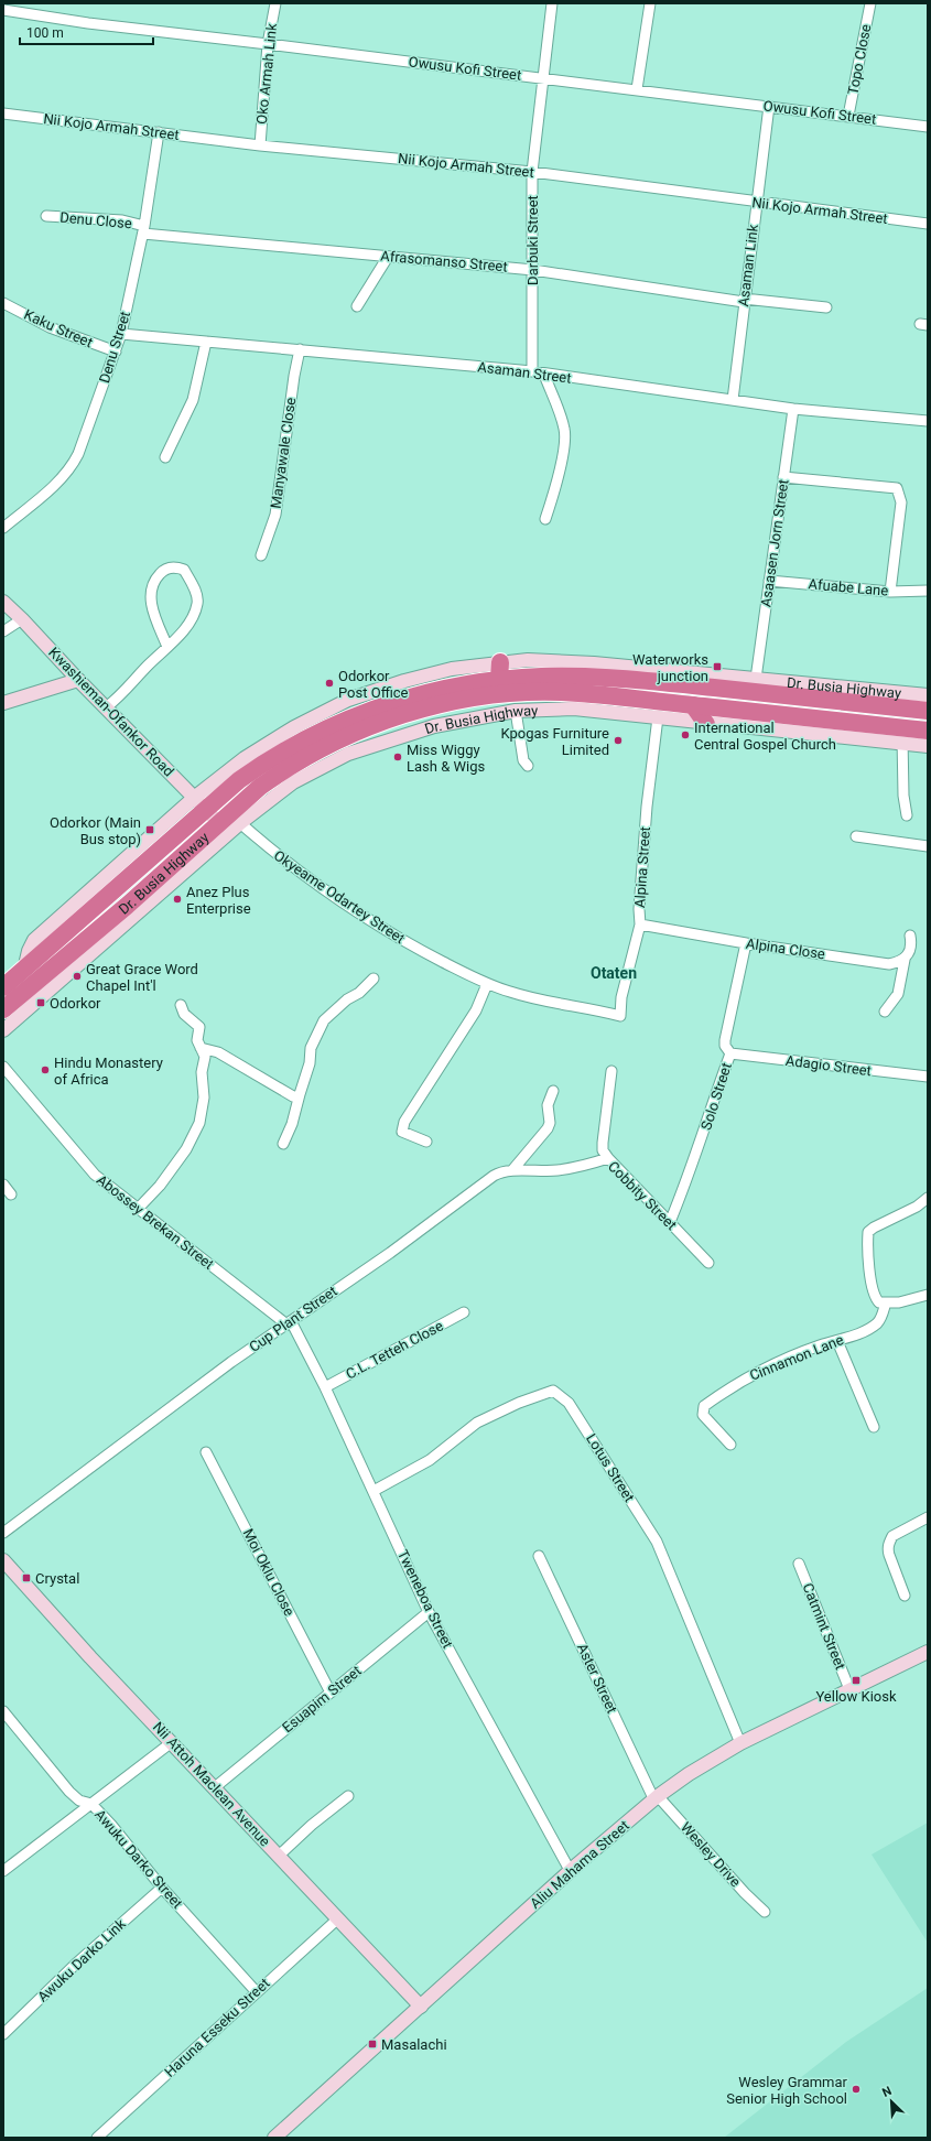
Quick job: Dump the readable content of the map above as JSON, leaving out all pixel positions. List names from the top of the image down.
{
  "streets": {
    "highway": ["Dr. Busia Highway"],
    "street": [
      "Topo Close",
      "Owusu Kofi Street",
      "Oko Armah Link",
      "Nii Kojo Armah Street",
      "Denu Close",
      "Darbuki Street",
      "Afrasomanso Street",
      "Asaman Link",
      "Kaku Street",
      "Denu Street",
      "Asaman Street",
      "Manyawale Close",
      "Asaasen Jorn Street",
      "Afuabe Lane",
      "Kwashieman-Ofankor Road",
      "Alpina Street",
      "Okyeame Odartey Street",
      "Alpina Close",
      "Adagio Street",
      "Solo Street",
      "Cobbity Street",
      "Abossey Brekan Street",
      "Cup Plant Street",
      "C.L. Tetteh Close",
      "Cinnamon Lane",
      "Lotus Street",
      "Moi Oklu Close",
      "Tweneboa Street",
      "Catmint Street",
      "Aster Street",
      "Esuapim Street",
      "Nii Attoh Maclean Avenue",
      "Wesley Drive",
      "Awuku Darko Street",
      "Aliu Mahama Street",
      "Awuku Darko Link",
      "Haruna Esseku Street"
    ]
  },
  "crossings": [
    ["Topo Close", "Owusu Kofi Street"],
    ["Owusu Kofi Street", "Oko Armah Link"],
    ["Owusu Kofi Street", "Darbuki Street"],
    ["Owusu Kofi Street", "Asaman Link"],
    ["Oko Armah Link", "Nii Kojo Armah Street"],
    ["Nii Kojo Armah Street", "Darbuki Street"],
    ["Nii Kojo Armah Street", "Asaman Link"],
    ["Nii Kojo Armah Street", "Denu Street"],
    ["Denu Close", "Afrasomanso Street"],
    ["Denu Close", "Denu Street"],
    ["Darbuki Street", "Afrasomanso Street"],
    ["Darbuki Street", "Asaman Street"],
    ["Afrasomanso Street", "Asaman Link"],
    ["Afrasomanso Street", "Denu Street"],
    ["Asaman Link", "Asaman Street"],
    ["Kaku Street", "Denu Street"],
    ["Denu Street", "Asaman Street"],
    ["Asaman Street", "Manyawale Close"],
    ["Asaman Street", "Asaasen Jorn Street"],
    ["Asaasen Jorn Street", "Afuabe Lane"],
    ["Asaasen Jorn Street", "Dr. Busia Highway"],
    ["Dr. Busia Highway", "Kwashieman-Ofankor Road"],
    ["Dr. Busia Highway", "Alpina Street"],
    ["Dr. Busia Highway", "Okyeame Odartey Street"],
    ["Alpina Street", "Okyeame Odartey Street"],
    ["Alpina Street", "Alpina Close"],
    ["Alpina Close", "Solo Street"],
    ["Adagio Street", "Solo Street"],
    ["Solo Street", "Cobbity Street"],
    ["Cobbity Street", "Cup Plant Street"],
    ["Abossey Brekan Street", "Cup Plant Street"],
    ["Abossey Brekan Street", "Tweneboa Street"],
    ["Cup Plant Street", "Tweneboa Street"],
    ["C.L. Tetteh Close", "Tweneboa Street"],
    ["Lotus Street", "Tweneboa Street"],
    ["Lotus Street", "Aliu Mahama Street"],
    ["Moi Oklu Close", "Esuapim Street"],
    ["Tweneboa Street", "Esuapim Street"],
    ["Tweneboa Street", "Aliu Mahama Street"],
    ["Catmint Street", "Aliu Mahama Street"],
    ["Aster Street", "Wesley Drive"],
    ["Aster Street", "Aliu Mahama Street"],
    ["Esuapim Street", "Nii Attoh Maclean Avenue"],
    ["Nii Attoh Maclean Avenue", "Aliu Mahama Street"],
    ["Nii Attoh Maclean Avenue", "Haruna Esseku Street"],
    ["Wesley Drive", "Aliu Mahama Street"],
    ["Awuku Darko Street", "Awuku Darko Link"],
    ["Awuku Darko Street", "Haruna Esseku Street"]
  ],
  "districts": ["Otaten"],
  "places": {
    "transit": [
      "Waterworks junction",
      "Odorkor (Main Bus stop)",
      "Odorkor",
      "Crystal",
      "Yellow Kiosk",
      "Masalachi"
    ],
    "other": [
      "Odorkor Post Office",
      "International Central Gospel Church",
      "Kpogas Furniture Limited",
      "Miss Wiggy Lash & Wigs",
      "Anez Plus Enterprise",
      "Great Grace Word Chapel Int'l",
      "Hindu Monastery of Africa",
      "Wesley Grammar Senior High School"
    ]
  },
  "scale_bar": "100 m",
  "north": "top left"
}
